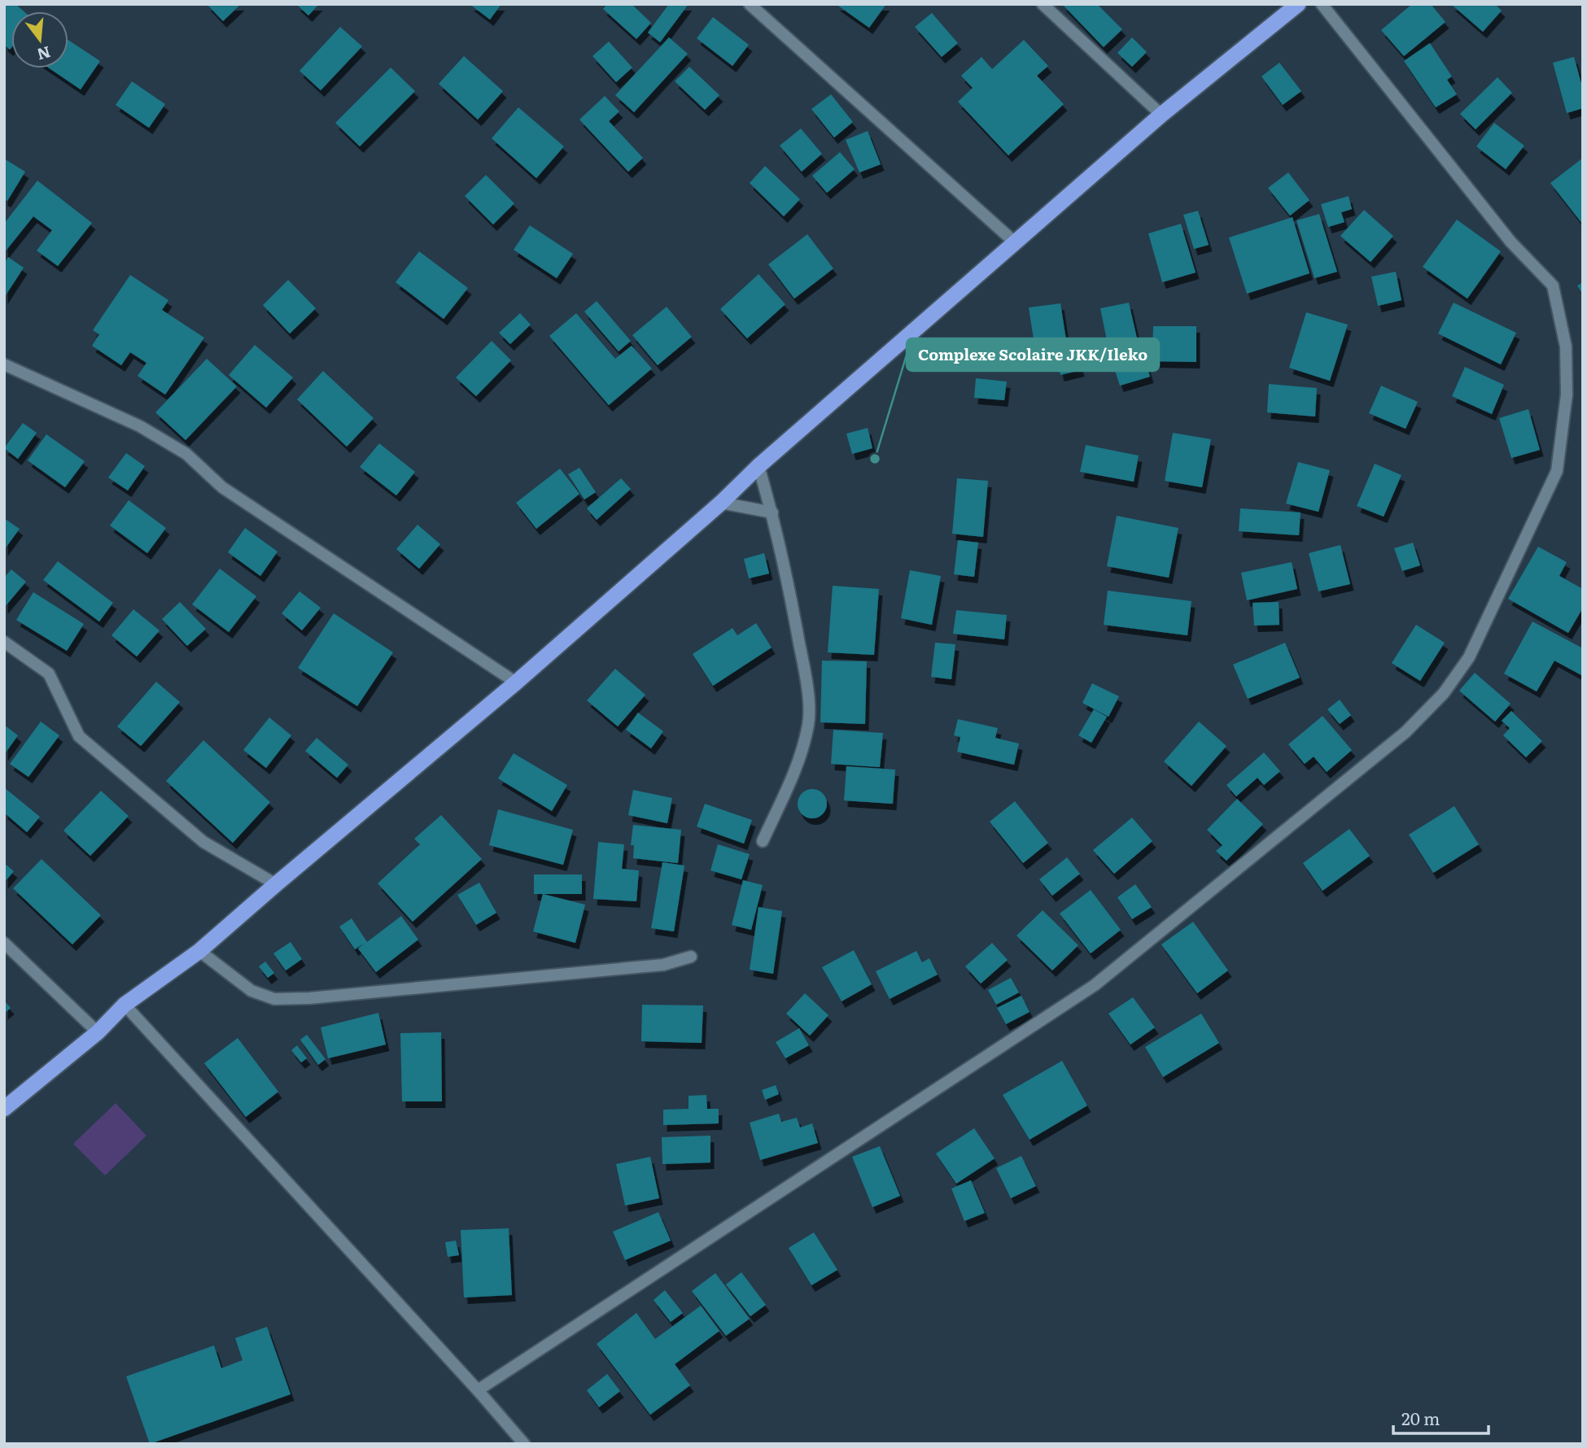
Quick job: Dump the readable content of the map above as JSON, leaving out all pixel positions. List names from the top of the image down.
{
  "places": ["Complexe Scolaire JKK/Ileko"],
  "scale_bar": "20 m",
  "north": "bottom"
}
